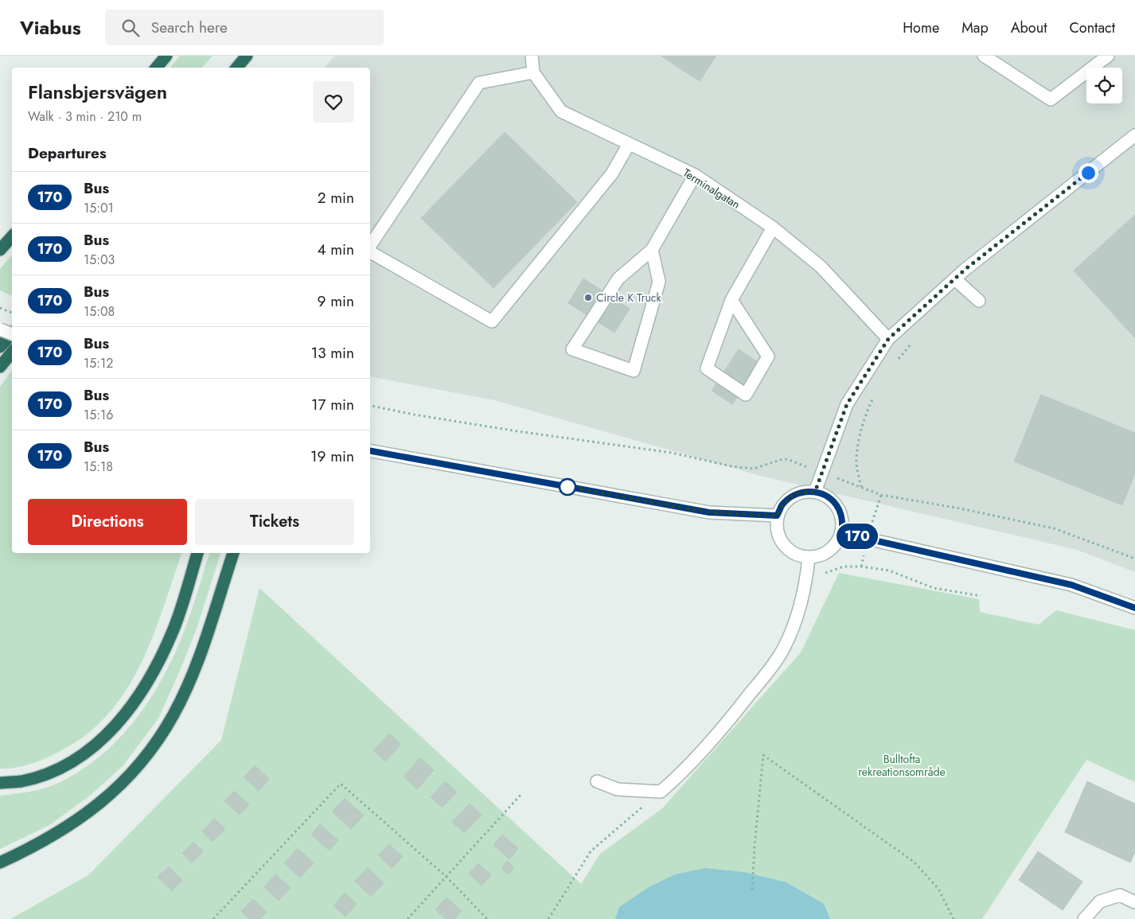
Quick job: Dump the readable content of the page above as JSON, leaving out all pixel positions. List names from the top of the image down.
{
  "streets": {
    "street": ["Terminalgatan"]
  },
  "parks": ["Bulltofta rekreationsområde"],
  "places": ["Circle K Truck"],
  "lines": ["bus line 170"],
  "page": {
    "header": "Viabus",
    "search": "Search here",
    "nav": [
      "Home",
      "Map",
      "About",
      "Contact"
    ],
    "on_map": "170",
    "heading": [
      ["Flansbjersvägen", "Walk · 3 min · 210 m"],
      "Departures"
    ],
    "list": [
      {
        "mark": "170",
        "name": "Bus",
        "note": "15:01",
        "value": "2 min"
      },
      {
        "mark": "170",
        "name": "Bus",
        "note": "15:03",
        "value": "4 min"
      },
      {
        "mark": "170",
        "name": "Bus",
        "note": "15:08",
        "value": "9 min"
      },
      {
        "mark": "170",
        "name": "Bus",
        "note": "15:12",
        "value": "13 min"
      },
      {
        "mark": "170",
        "name": "Bus",
        "note": "15:16",
        "value": "17 min"
      },
      {
        "mark": "170",
        "name": "Bus",
        "note": "15:18",
        "value": "19 min"
      }
    ],
    "buttons": ["Directions", "Tickets"]
  }
}
